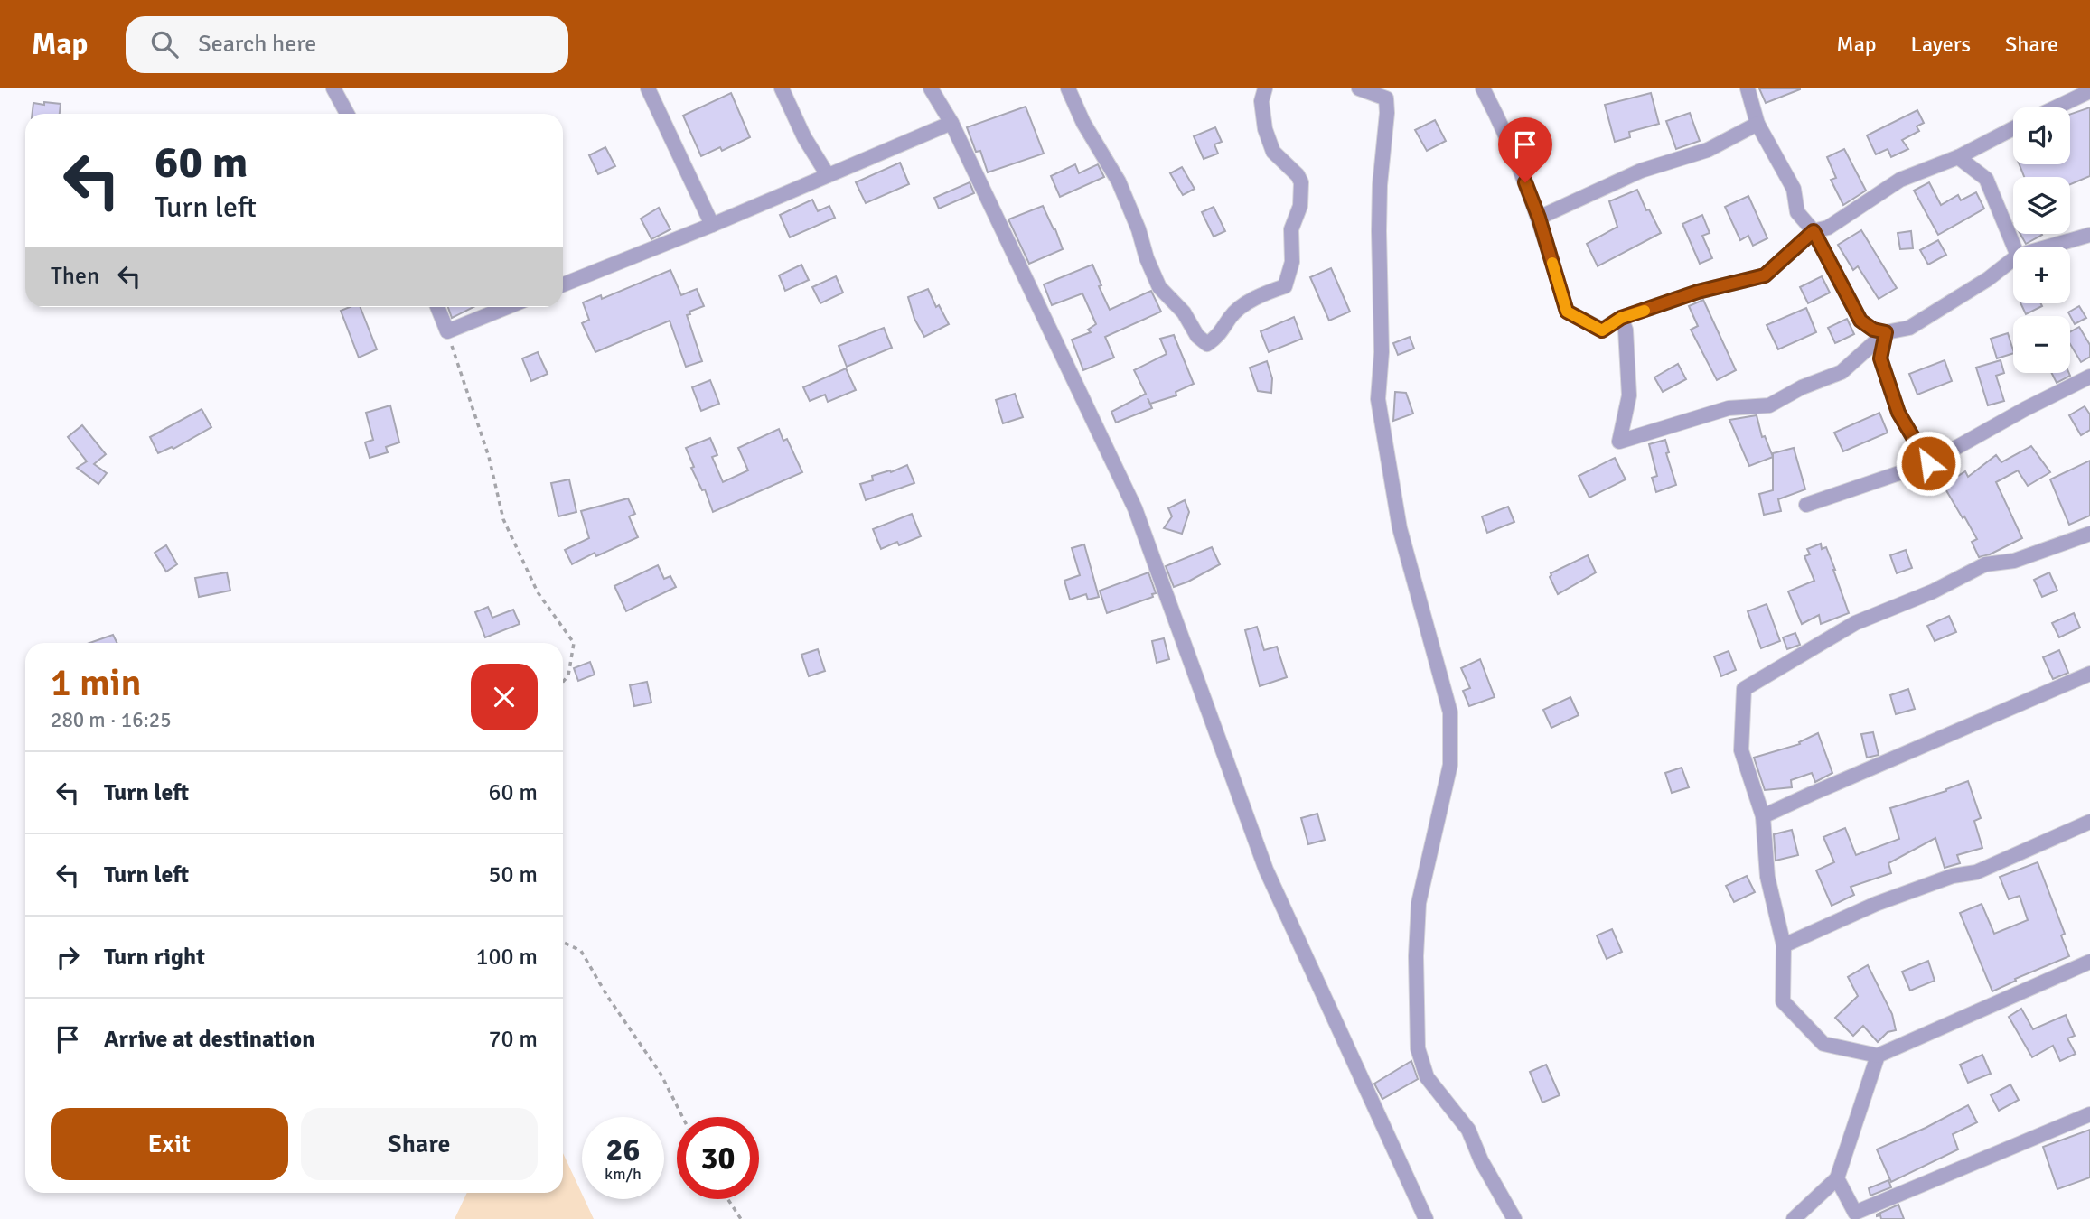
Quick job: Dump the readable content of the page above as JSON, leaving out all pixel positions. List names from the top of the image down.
{
  "page": {
    "header": "Map",
    "search": "Search here",
    "nav": ["Map", "Layers", "Share"],
    "map_buttons": ["+", "−"],
    "turn": ["60 m", "Turn left"],
    "then": "Then",
    "heading": ["1 min", "280 m · 16:25"],
    "list": [
      {
        "name": "Turn left",
        "value": "60 m"
      },
      {
        "name": "Turn left",
        "value": "50 m"
      },
      {
        "name": "Turn right",
        "value": "100 m"
      },
      {
        "name": "Arrive at destination",
        "value": "70 m"
      }
    ],
    "buttons": ["Exit", "Share"],
    "speed": "26 km/h",
    "limit": "30"
  }
}
